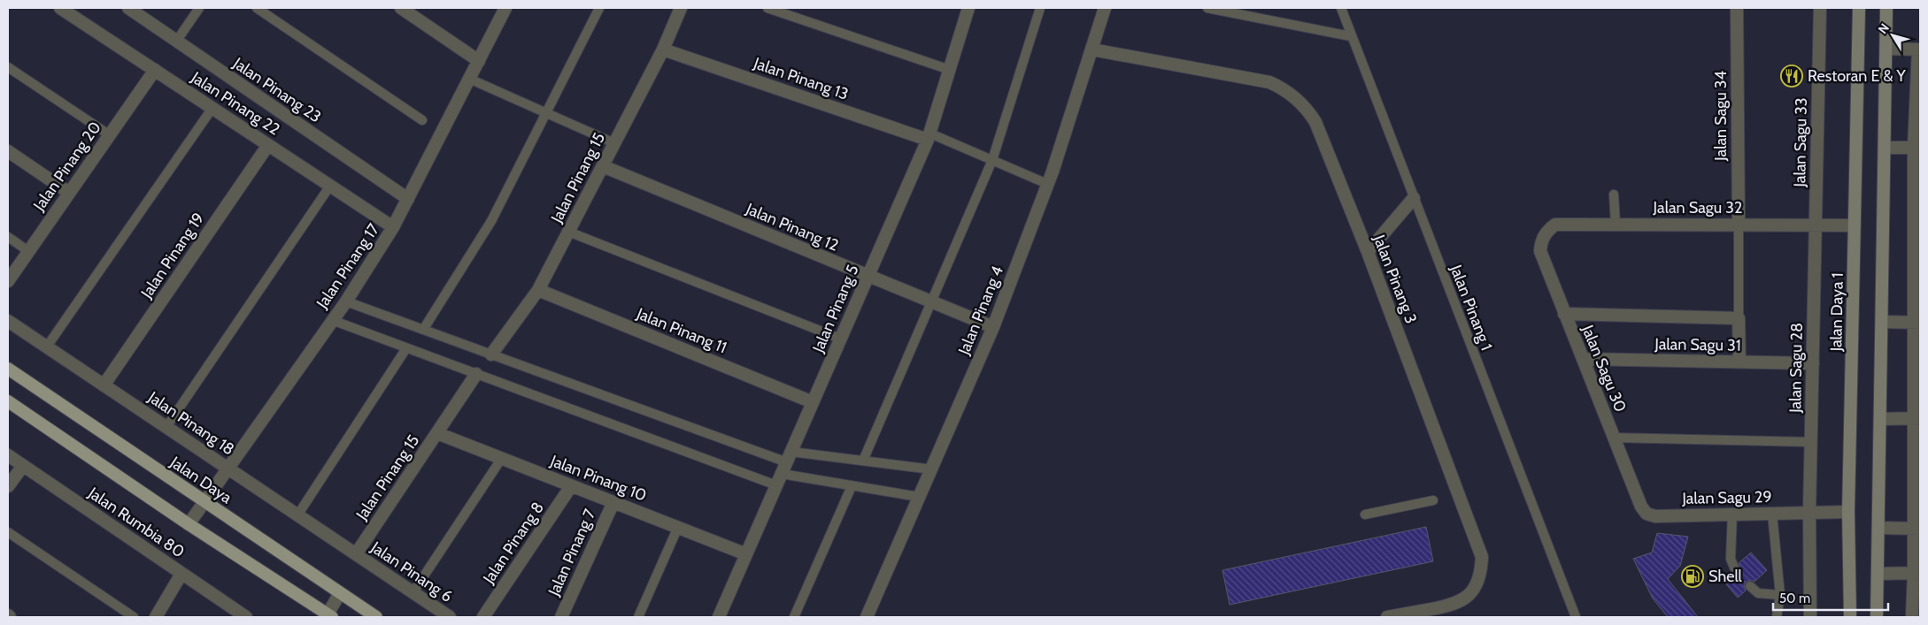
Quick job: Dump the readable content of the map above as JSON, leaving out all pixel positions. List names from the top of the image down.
{
  "streets": {
    "main road": ["Jalan Daya 1", "Jalan Daya"],
    "street": [
      "Jalan Pinang 13",
      "Jalan Pinang 23",
      "Jalan Pinang 22",
      "Jalan Sagu 34",
      "Jalan Sagu 33",
      "Jalan Pinang 20",
      "Jalan Pinang 15",
      "Jalan Sagu 32",
      "Jalan Pinang 12",
      "Jalan Pinang 19",
      "Jalan Pinang 17",
      "Jalan Pinang 3",
      "Jalan Pinang 5",
      "Jalan Pinang 4",
      "Jalan Pinang 11",
      "Jalan Sagu 31",
      "Jalan Sagu 28",
      "Jalan Sagu 30",
      "Jalan Pinang 18",
      "Jalan Pinang 10",
      "Jalan Sagu 29",
      "Jalan Rumbia 80",
      "Jalan Pinang 8",
      "Jalan Pinang 7",
      "Jalan Pinang 6"
    ],
    "lane": ["Jalan Pinang 1"]
  },
  "crossings": [
    ["Jalan Pinang 13", "Jalan Pinang 15"],
    ["Jalan Pinang 13", "Jalan Pinang 5"],
    ["Jalan Pinang 23", "Jalan Pinang 17"],
    ["Jalan Pinang 22", "Jalan Pinang 20"],
    ["Jalan Pinang 22", "Jalan Pinang 19"],
    ["Jalan Pinang 22", "Jalan Pinang 17"],
    ["Jalan Sagu 34", "Jalan Sagu 32"],
    ["Jalan Sagu 33", "Jalan Sagu 32"],
    ["Jalan Sagu 33", "Jalan Sagu 28"],
    ["Jalan Pinang 15", "Jalan Pinang 12"],
    ["Jalan Pinang 15", "Jalan Pinang 11"],
    ["Jalan Pinang 15", "Jalan Pinang 18"],
    ["Jalan Pinang 15", "Jalan Pinang 10"],
    ["Jalan Pinang 15", "Jalan Pinang 6"],
    ["Jalan Sagu 32", "Jalan Daya 1"],
    ["Jalan Sagu 32", "Jalan Sagu 28"],
    ["Jalan Sagu 32", "Jalan Sagu 30"],
    ["Jalan Pinang 12", "Jalan Pinang 5"],
    ["Jalan Pinang 12", "Jalan Pinang 4"],
    ["Jalan Pinang 19", "Jalan Pinang 18"],
    ["Jalan Pinang 17", "Jalan Pinang 18"],
    ["Jalan Pinang 17", "Jalan Daya"],
    ["Jalan Pinang 3", "Jalan Pinang 4"],
    ["Jalan Pinang 5", "Jalan Pinang 11"],
    ["Jalan Pinang 5", "Jalan Pinang 10"],
    ["Jalan Daya 1", "Jalan Sagu 29"],
    ["Jalan Sagu 31", "Jalan Sagu 28"],
    ["Jalan Sagu 31", "Jalan Sagu 30"],
    ["Jalan Sagu 28", "Jalan Sagu 29"],
    ["Jalan Sagu 30", "Jalan Sagu 29"],
    ["Jalan Pinang 18", "Jalan Pinang 6"],
    ["Jalan Pinang 10", "Jalan Pinang 8"],
    ["Jalan Pinang 10", "Jalan Pinang 7"]
  ],
  "places": {
    "restaurant": ["Restoran E & Y"],
    "fuel station": ["Shell"]
  },
  "scale_bar": "50 m",
  "north": "top left"
}
